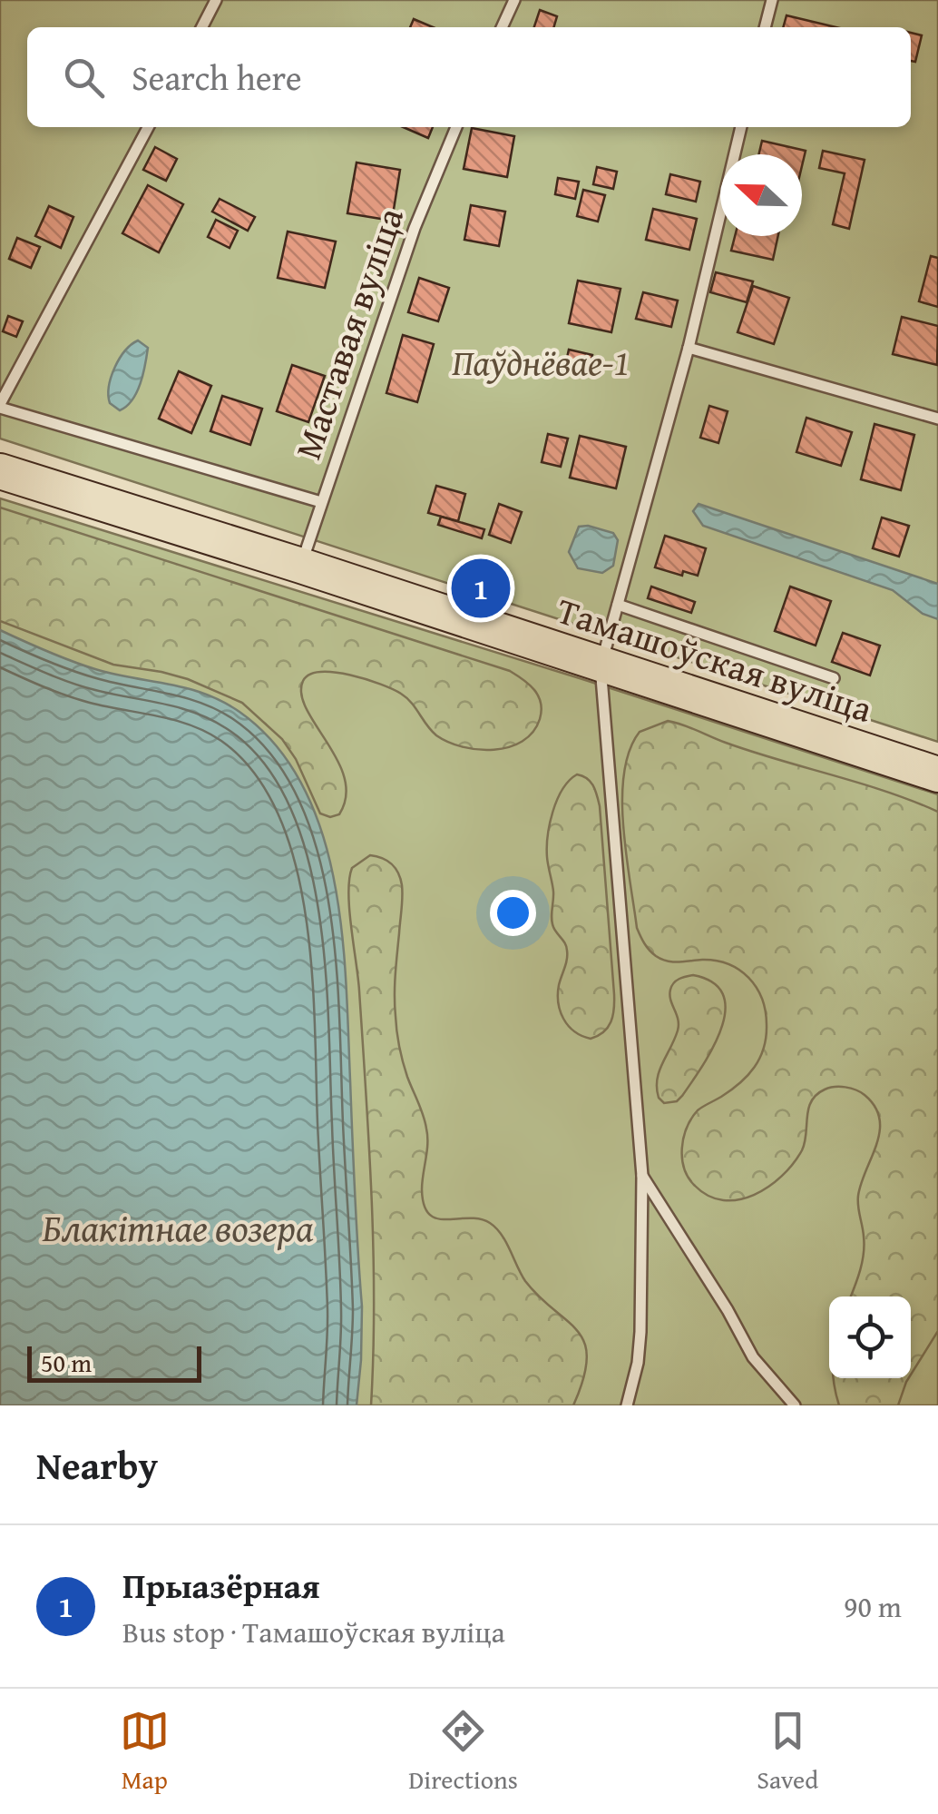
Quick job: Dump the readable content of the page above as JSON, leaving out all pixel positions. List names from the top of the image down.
{
  "streets": {
    "main road": ["Тамашоўская вуліца"],
    "lane": ["Маставая вуліца"]
  },
  "crossings": [
    ["Маставая вуліца", "Тамашоўская вуліца"]
  ],
  "water": ["Блакітнае возера"],
  "parks": ["Паўднёвае-1"],
  "scale_bar": "50 m",
  "north": "left",
  "page": {
    "search": "Search here",
    "pins": "1",
    "scale": "50 m",
    "heading": "Nearby",
    "list": [
      {
        "mark": "1",
        "name": "Прыазёрная",
        "note": "Bus stop · Тамашоўская вуліца",
        "value": "90 m"
      }
    ],
    "nav": ["Map", "Directions", "Saved"]
  }
}
